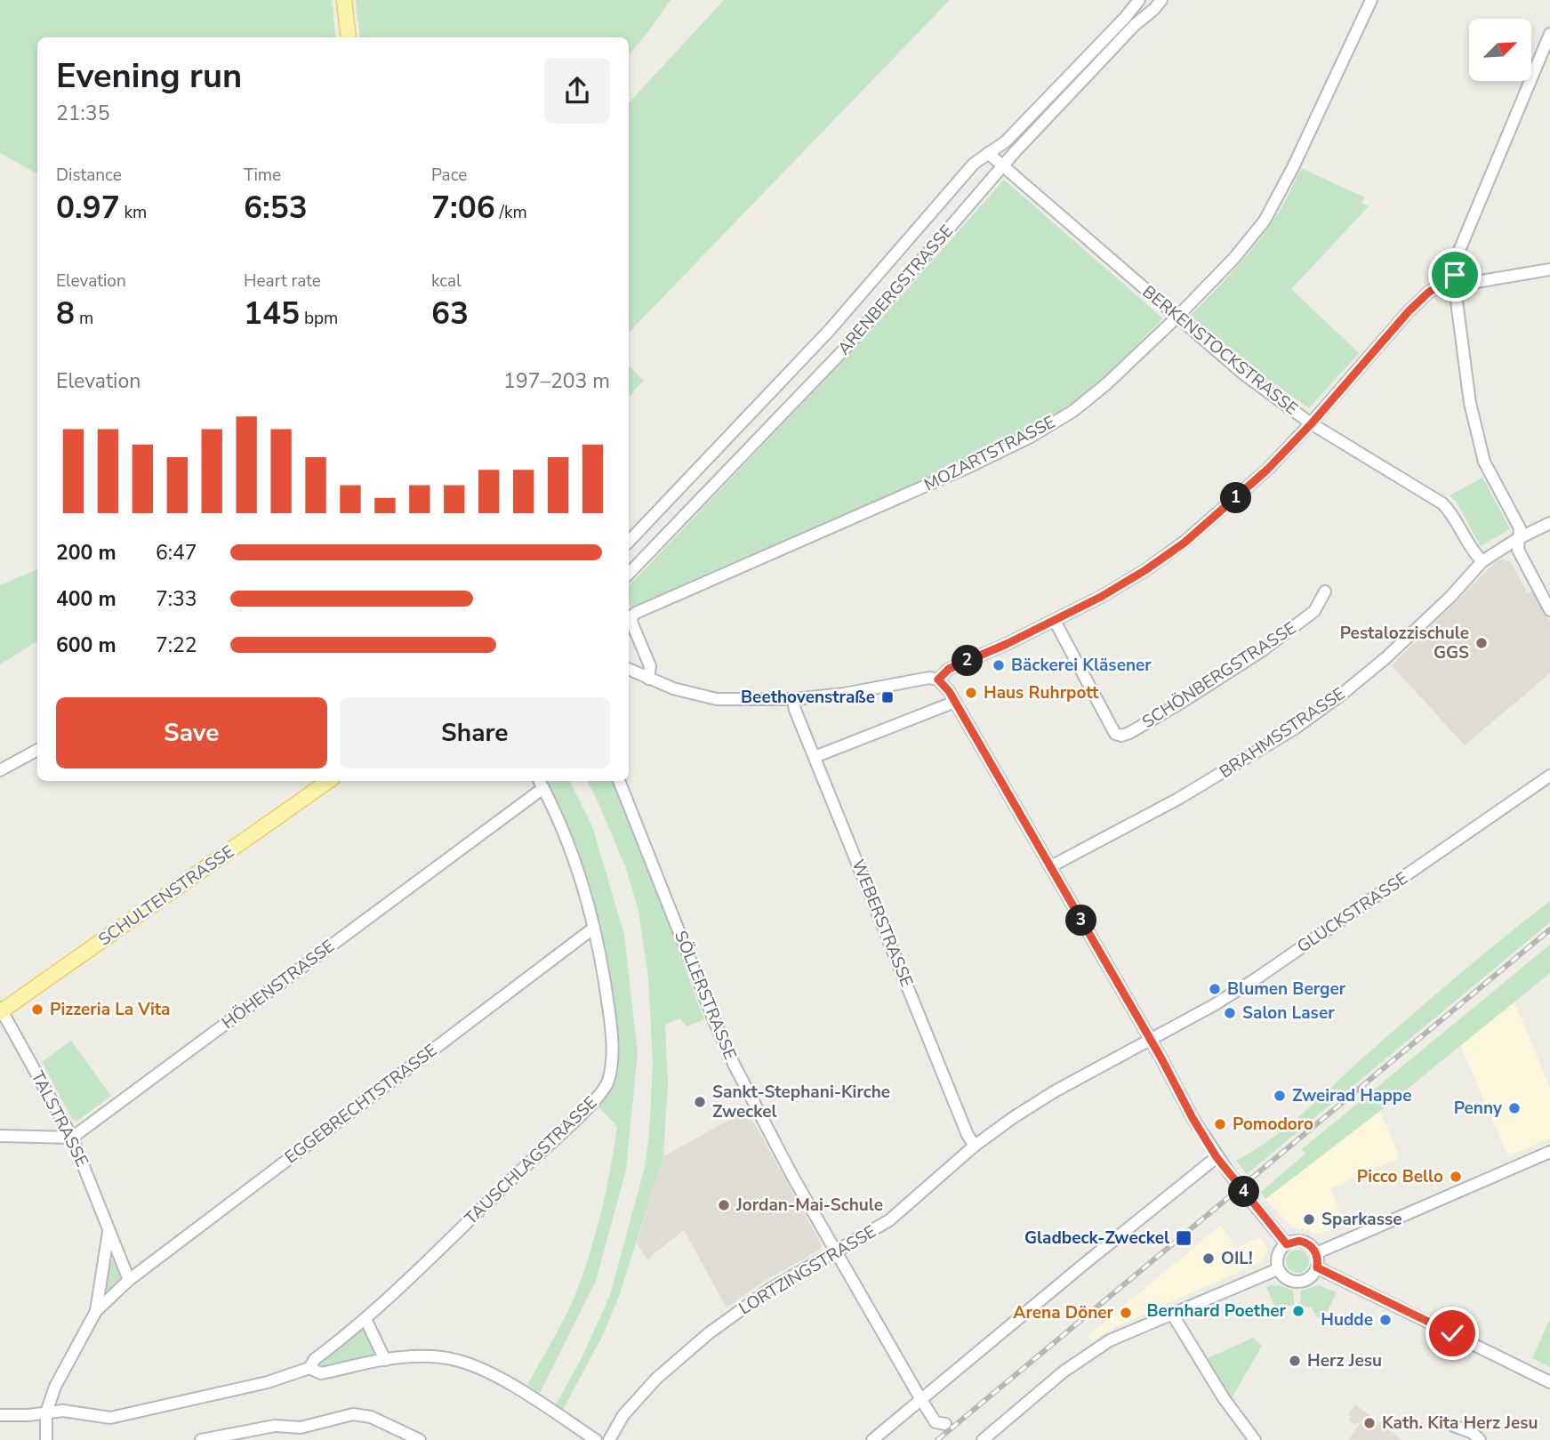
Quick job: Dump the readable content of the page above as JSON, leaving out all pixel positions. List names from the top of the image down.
{
  "streets": {
    "main road": ["SCHULTENSTRASSE"],
    "street": [
      "ARENBERGSTRASSE",
      "BERKENSTOCKSTRASSE",
      "MOZARTSTRASSE",
      "SCHÖNBERGSTRASSE",
      "BRAHMSSTRASSE",
      "GLUCKSTRASSE",
      "WEBERSTRASSE",
      "HÖHENSTRASSE",
      "SÖLLERSTRASSE",
      "EGGEBRECHTSTRASSE",
      "TALSTRASSE",
      "TAUSCHLAGSTRASSE",
      "LORTZINGSTRASSE"
    ]
  },
  "crossings": [
    ["ARENBERGSTRASSE", "BERKENSTOCKSTRASSE"],
    ["BERKENSTOCKSTRASSE", "MOZARTSTRASSE"],
    ["BERKENSTOCKSTRASSE", "BRAHMSSTRASSE"],
    ["SCHULTENSTRASSE", "TALSTRASSE"],
    ["GLUCKSTRASSE", "LORTZINGSTRASSE"],
    ["WEBERSTRASSE", "LORTZINGSTRASSE"],
    ["HÖHENSTRASSE", "TALSTRASSE"],
    ["HÖHENSTRASSE", "TAUSCHLAGSTRASSE"],
    ["SÖLLERSTRASSE", "LORTZINGSTRASSE"],
    ["EGGEBRECHTSTRASSE", "TALSTRASSE"],
    ["EGGEBRECHTSTRASSE", "TAUSCHLAGSTRASSE"]
  ],
  "places": {
    "other": [
      "Pestalozzischule GGS",
      "Bäckerei Kläsener",
      "Haus Ruhrpott",
      "Blumen Berger",
      "Pizzeria La Vita",
      "Salon Laser",
      "Zweirad Happe",
      "Sankt-Stephani-Kirche Zweckel",
      "Penny",
      "Pomodoro",
      "Picco Bello",
      "Jordan-Mai-Schule",
      "Sparkasse",
      "OIL!",
      "Bernhard Poether",
      "Arena Döner",
      "Hudde",
      "Herz Jesu",
      "Kath. Kita Herz Jesu"
    ],
    "transit": ["Beethovenstraße", "Gladbeck-Zweckel"]
  },
  "north": "top right",
  "page": {
    "heading": ["Evening run", "21:35"],
    "stats": [
      ["Distance", "0.97 km"],
      ["Time", "6:53"],
      ["Pace", "7:06 /km"],
      ["Elevation", "8 m"],
      ["Heart rate", "145 bpm"],
      ["kcal", "63"]
    ],
    "chart": ["Elevation", "197–203 m"],
    "pins": [
      "1",
      "2",
      "3",
      "4"
    ],
    "list": [
      {
        "name": "200 m",
        "note": "6:47"
      },
      {
        "name": "400 m",
        "note": "7:33"
      },
      {
        "name": "600 m",
        "note": "7:22"
      }
    ],
    "buttons": ["Save", "Share"]
  }
}
